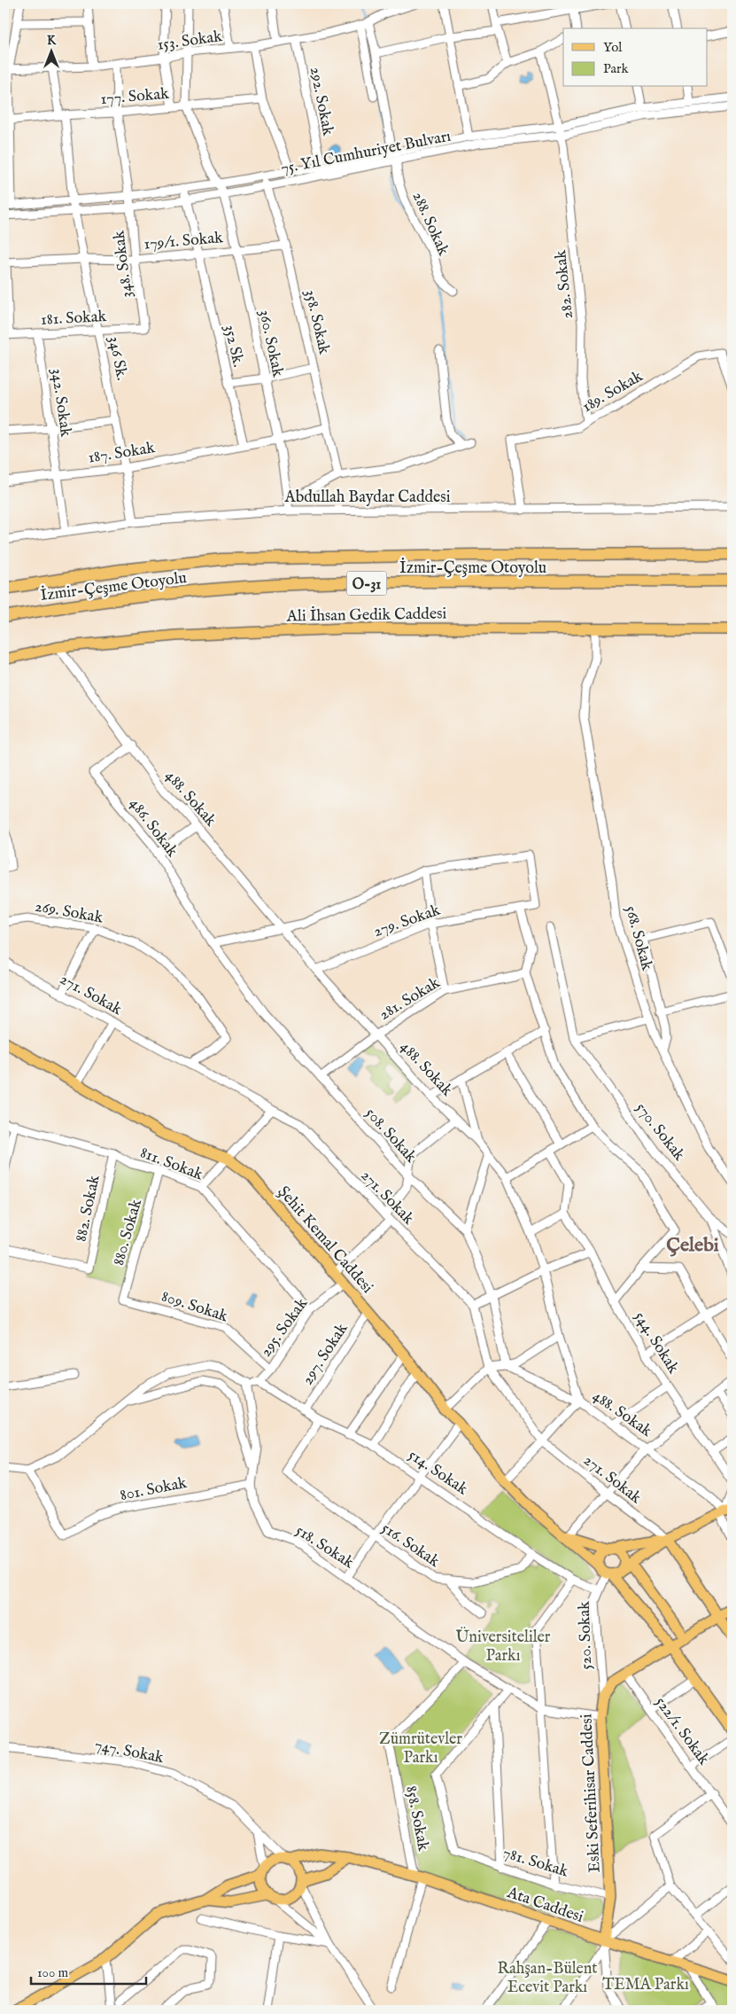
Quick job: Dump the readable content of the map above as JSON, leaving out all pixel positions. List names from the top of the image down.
{
  "streets": {
    "highway": ["İzmir-Çeşme Otoyolu", "O-31"],
    "main road": [
      "Ali İhsan Gedik Caddesi",
      "Şehit Kemal Caddesi",
      "Eski Seferihisar Caddesi",
      "Ata Caddesi"
    ],
    "street": [
      "153. Sokak",
      "177. Sokak",
      "292. Sokak",
      "75. Yıl Cumhuriyet Bulvarı",
      "288. Sokak",
      "179/1. Sokak",
      "348. Sokak",
      "282. Sokak",
      "181. Sokak",
      "358. Sokak",
      "360. Sokak",
      "352 Sk.",
      "346 Sk.",
      "189. Sokak",
      "342. Sokak",
      "187. Sokak",
      "Abdullah Baydar Caddesi",
      "488. Sokak",
      "486. Sokak",
      "269. Sokak",
      "279. Sokak",
      "568. Sokak",
      "271. Sokak",
      "281. Sokak",
      "570. Sokak",
      "508. Sokak",
      "811. Sokak",
      "882. Sokak",
      "880. Sokak",
      "809. Sokak",
      "295. Sokak",
      "544. Sokak",
      "297. Sokak",
      "514. Sokak",
      "801. Sokak",
      "516. Sokak",
      "518. Sokak",
      "520. Sokak",
      "522/1. Sokak",
      "747. Sokak",
      "858. Sokak",
      "781. Sokak"
    ]
  },
  "crossings": [
    ["153. Sokak", "292. Sokak"],
    ["153. Sokak", "288. Sokak"],
    ["153. Sokak", "348. Sokak"],
    ["153. Sokak", "346 Sk."],
    ["177. Sokak", "348. Sokak"],
    ["177. Sokak", "360. Sokak"],
    ["177. Sokak", "346 Sk."],
    ["292. Sokak", "75. Yıl Cumhuriyet Bulvarı"],
    ["75. Yıl Cumhuriyet Bulvarı", "288. Sokak"],
    ["75. Yıl Cumhuriyet Bulvarı", "348. Sokak"],
    ["75. Yıl Cumhuriyet Bulvarı", "282. Sokak"],
    ["75. Yıl Cumhuriyet Bulvarı", "358. Sokak"],
    ["75. Yıl Cumhuriyet Bulvarı", "360. Sokak"],
    ["75. Yıl Cumhuriyet Bulvarı", "352 Sk."],
    ["75. Yıl Cumhuriyet Bulvarı", "346 Sk."],
    ["179/1. Sokak", "348. Sokak"],
    ["179/1. Sokak", "358. Sokak"],
    ["179/1. Sokak", "360. Sokak"],
    ["179/1. Sokak", "352 Sk."],
    ["179/1. Sokak", "346 Sk."],
    ["348. Sokak", "181. Sokak"],
    ["282. Sokak", "189. Sokak"],
    ["181. Sokak", "346 Sk."],
    ["181. Sokak", "342. Sokak"],
    ["358. Sokak", "187. Sokak"],
    ["360. Sokak", "187. Sokak"],
    ["360. Sokak", "Abdullah Baydar Caddesi"],
    ["352 Sk.", "187. Sokak"],
    ["346 Sk.", "187. Sokak"],
    ["346 Sk.", "Abdullah Baydar Caddesi"],
    ["189. Sokak", "Abdullah Baydar Caddesi"],
    ["342. Sokak", "187. Sokak"],
    ["342. Sokak", "Abdullah Baydar Caddesi"],
    ["Ali İhsan Gedik Caddesi", "488. Sokak"],
    ["Ali İhsan Gedik Caddesi", "568. Sokak"],
    ["488. Sokak", "486. Sokak"],
    ["488. Sokak", "279. Sokak"],
    ["488. Sokak", "281. Sokak"],
    ["486. Sokak", "508. Sokak"],
    ["269. Sokak", "271. Sokak"],
    ["281. Sokak", "508. Sokak"],
    ["811. Sokak", "882. Sokak"],
    ["811. Sokak", "880. Sokak"],
    ["811. Sokak", "295. Sokak"],
    ["880. Sokak", "809. Sokak"],
    ["Şehit Kemal Caddesi", "295. Sokak"],
    ["Şehit Kemal Caddesi", "297. Sokak"],
    ["Şehit Kemal Caddesi", "520. Sokak"],
    ["809. Sokak", "295. Sokak"],
    ["295. Sokak", "514. Sokak"],
    ["297. Sokak", "514. Sokak"],
    ["514. Sokak", "516. Sokak"],
    ["514. Sokak", "520. Sokak"],
    ["801. Sokak", "518. Sokak"],
    ["518. Sokak", "Eski Seferihisar Caddesi"],
    ["518. Sokak", "858. Sokak"],
    ["520. Sokak", "Eski Seferihisar Caddesi"],
    ["522/1. Sokak", "Eski Seferihisar Caddesi"],
    ["747. Sokak", "Ata Caddesi"],
    ["Eski Seferihisar Caddesi", "781. Sokak"],
    ["Eski Seferihisar Caddesi", "Ata Caddesi"],
    ["858. Sokak", "Ata Caddesi"]
  ],
  "districts": ["Çelebi"],
  "parks": [
    "Üniversiteliler Parkı",
    "Zümrütevler Parkı",
    "Rahşan-Bülent Ecevit Parkı",
    "TEMA Parkı"
  ],
  "legend": ["Yol", "Park"],
  "scale_bar": "100 m",
  "north": "top"
}
